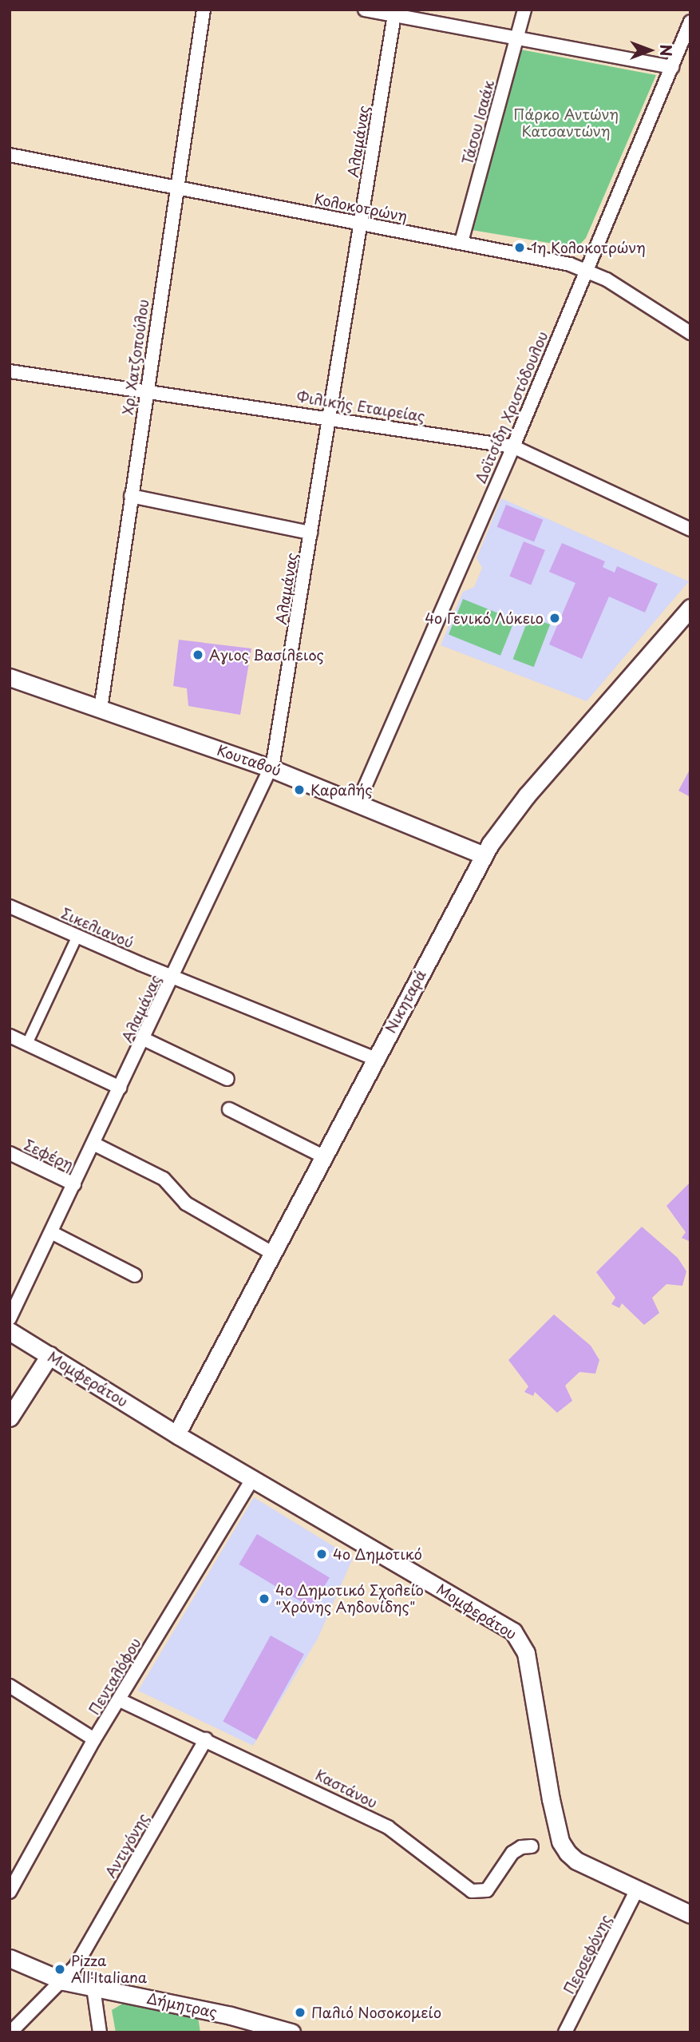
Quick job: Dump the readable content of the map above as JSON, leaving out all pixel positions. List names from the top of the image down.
{
  "streets": {
    "street": [
      "Τάσου Ισαάκ",
      "Αλαμάνας",
      "Κολοκοτρώνη",
      "Χρ. Χατζοπούλου",
      "Φιλικής Εταιρείας",
      "Δοϊτσίδη Χριστόδουλου",
      "Κουταβού",
      "Σικελιανού",
      "Νικηταρά",
      "Σεφέρη",
      "Μομφεράτου",
      "Πενταλόφου",
      "Καστάνου",
      "Αντιγόνης",
      "Περσεφόνης",
      "Δήμητρας"
    ]
  },
  "crossings": [
    ["Τάσου Ισαάκ", "Κολοκοτρώνη"],
    ["Αλαμάνας", "Κολοκοτρώνη"],
    ["Αλαμάνας", "Φιλικής Εταιρείας"],
    ["Αλαμάνας", "Κουταβού"],
    ["Αλαμάνας", "Σικελιανού"],
    ["Αλαμάνας", "Σεφέρη"],
    ["Κολοκοτρώνη", "Χρ. Χατζοπούλου"],
    ["Κολοκοτρώνη", "Δοϊτσίδη Χριστόδουλου"],
    ["Χρ. Χατζοπούλου", "Φιλικής Εταιρείας"],
    ["Χρ. Χατζοπούλου", "Κουταβού"],
    ["Φιλικής Εταιρείας", "Δοϊτσίδη Χριστόδουλου"],
    ["Δοϊτσίδη Χριστόδουλου", "Κουταβού"],
    ["Κουταβού", "Νικηταρά"],
    ["Σικελιανού", "Νικηταρά"],
    ["Νικηταρά", "Μομφεράτου"],
    ["Μομφεράτου", "Πενταλόφου"],
    ["Μομφεράτου", "Περσεφόνης"],
    ["Πενταλόφου", "Καστάνου"],
    ["Καστάνου", "Αντιγόνης"],
    ["Αντιγόνης", "Δήμητρας"]
  ],
  "parks": ["Πάρκο Αντώνη Κατσαντώνη"],
  "places": [
    "1η Κολοκοτρώνη",
    "4ο Γενικό Λύκειο",
    "Αγιος Βασίλειος",
    "Καραλής",
    "4ο Δημοτικό",
    "4ο Δημοτικό Σχολείο \"Χρόνης Αηδονίδης\"",
    "Pizza All'Italiana",
    "Παλιό Νοσοκομείο"
  ],
  "north": "right"
}
